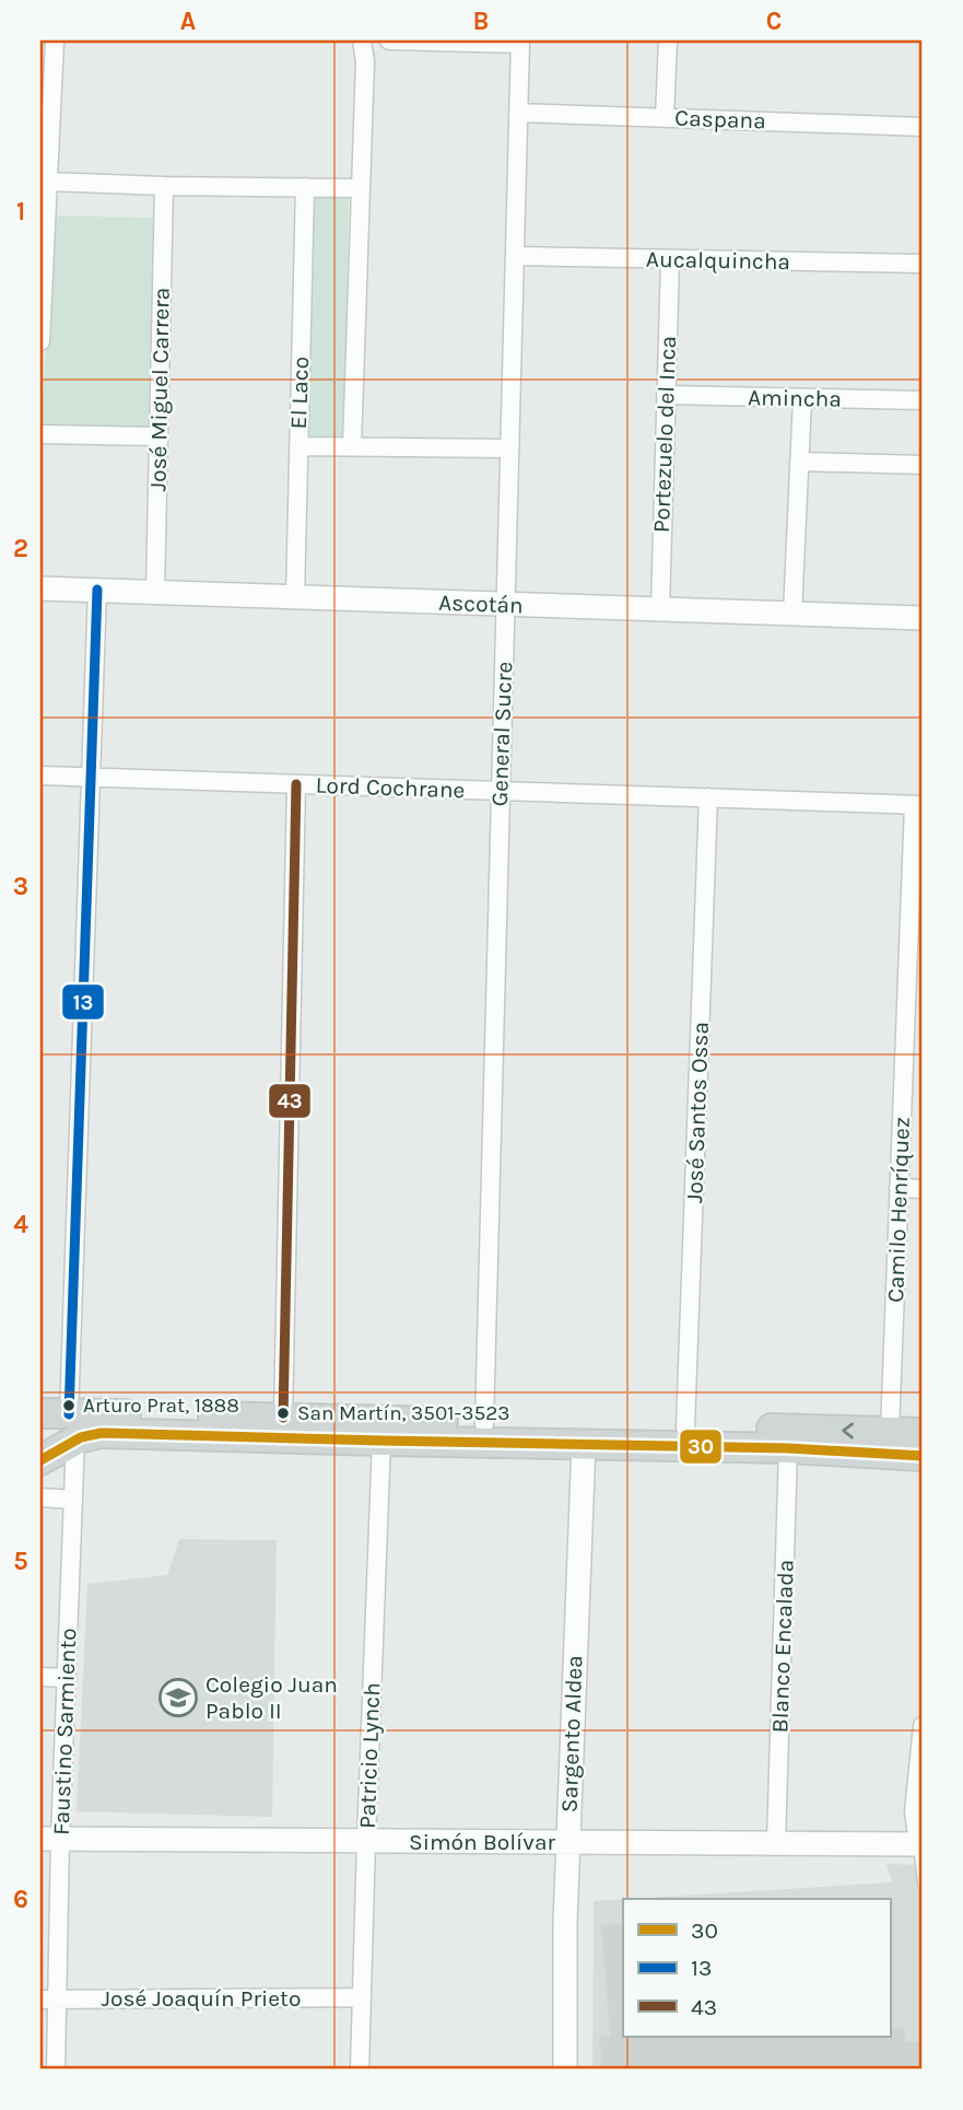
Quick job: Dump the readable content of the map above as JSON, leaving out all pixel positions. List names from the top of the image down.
{
  "streets": {
    "street": [
      "Caspana",
      "Aucalquincha",
      "José Miguel Carrera",
      "El Laco",
      "Amincha",
      "Portezuelo del Inca",
      "Ascotán",
      "General Sucre",
      "Lord Cochrane",
      "José Santos Ossa",
      "Camilo Henríquez",
      "Blanco Encalada",
      "Faustino Sarmiento",
      "Sargento Aldea",
      "Patricio Lynch",
      "Simón Bolívar",
      "José Joaquín Prieto"
    ]
  },
  "crossings": [
    ["Caspana", "General Sucre"],
    ["Aucalquincha", "Portezuelo del Inca"],
    ["Aucalquincha", "General Sucre"],
    ["José Miguel Carrera", "Ascotán"],
    ["El Laco", "Ascotán"],
    ["Amincha", "Portezuelo del Inca"],
    ["Portezuelo del Inca", "Ascotán"],
    ["Ascotán", "General Sucre"],
    ["Ascotán", "Faustino Sarmiento"],
    ["General Sucre", "Lord Cochrane"],
    ["Lord Cochrane", "José Santos Ossa"],
    ["Lord Cochrane", "Camilo Henríquez"],
    ["Lord Cochrane", "Faustino Sarmiento"],
    ["Blanco Encalada", "Simón Bolívar"],
    ["Faustino Sarmiento", "Simón Bolívar"],
    ["Faustino Sarmiento", "José Joaquín Prieto"],
    ["Sargento Aldea", "Simón Bolívar"],
    ["Patricio Lynch", "Simón Bolívar"],
    ["Patricio Lynch", "José Joaquín Prieto"]
  ],
  "places": {
    "other": ["Arturo Prat, 1888", "San Martín, 3501-3523"],
    "school or university": ["Colegio Juan Pablo II"]
  },
  "lines": ["transit line 13", "transit line 43", "transit line 30"],
  "legend": ["30", "13", "43"],
  "grid": {
    "columns": ["A", "B", "C"],
    "rows": [
      "1",
      "2",
      "3",
      "4",
      "5",
      "6"
    ]
  }
}
